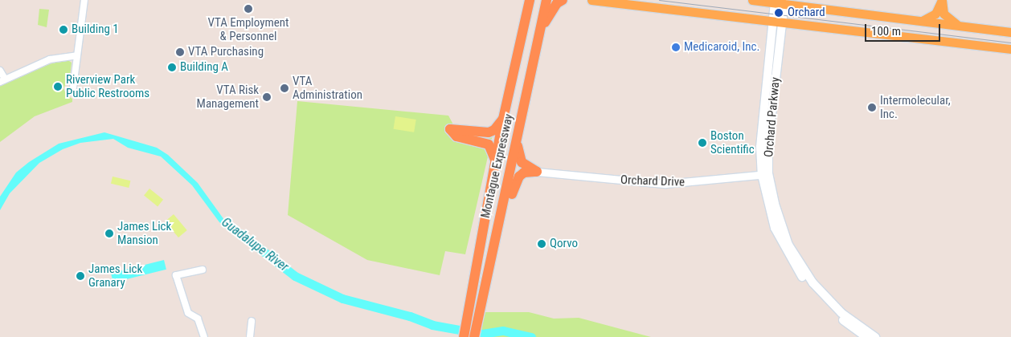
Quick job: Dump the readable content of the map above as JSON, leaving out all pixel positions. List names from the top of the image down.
{
  "streets": {
    "highway": ["Montague Expressway"],
    "main road": ["Orchard Parkway"],
    "street": ["Orchard Drive"]
  },
  "crossings": [
    ["Orchard Parkway", "Orchard Drive"]
  ],
  "water": ["Guadalupe River"],
  "places": [
    "VTA Employment & Personnel",
    "Orchard",
    "Building 1",
    "Medicaroid, Inc.",
    "VTA Purchasing",
    "Building A",
    "Riverview Park Public Restrooms",
    "VTA Administration",
    "VTA Risk Management",
    "Intermolecular, Inc.",
    "Boston Scientific",
    "James Lick Mansion",
    "Qorvo",
    "James Lick Granary"
  ],
  "scale_bar": "100 m"
}
